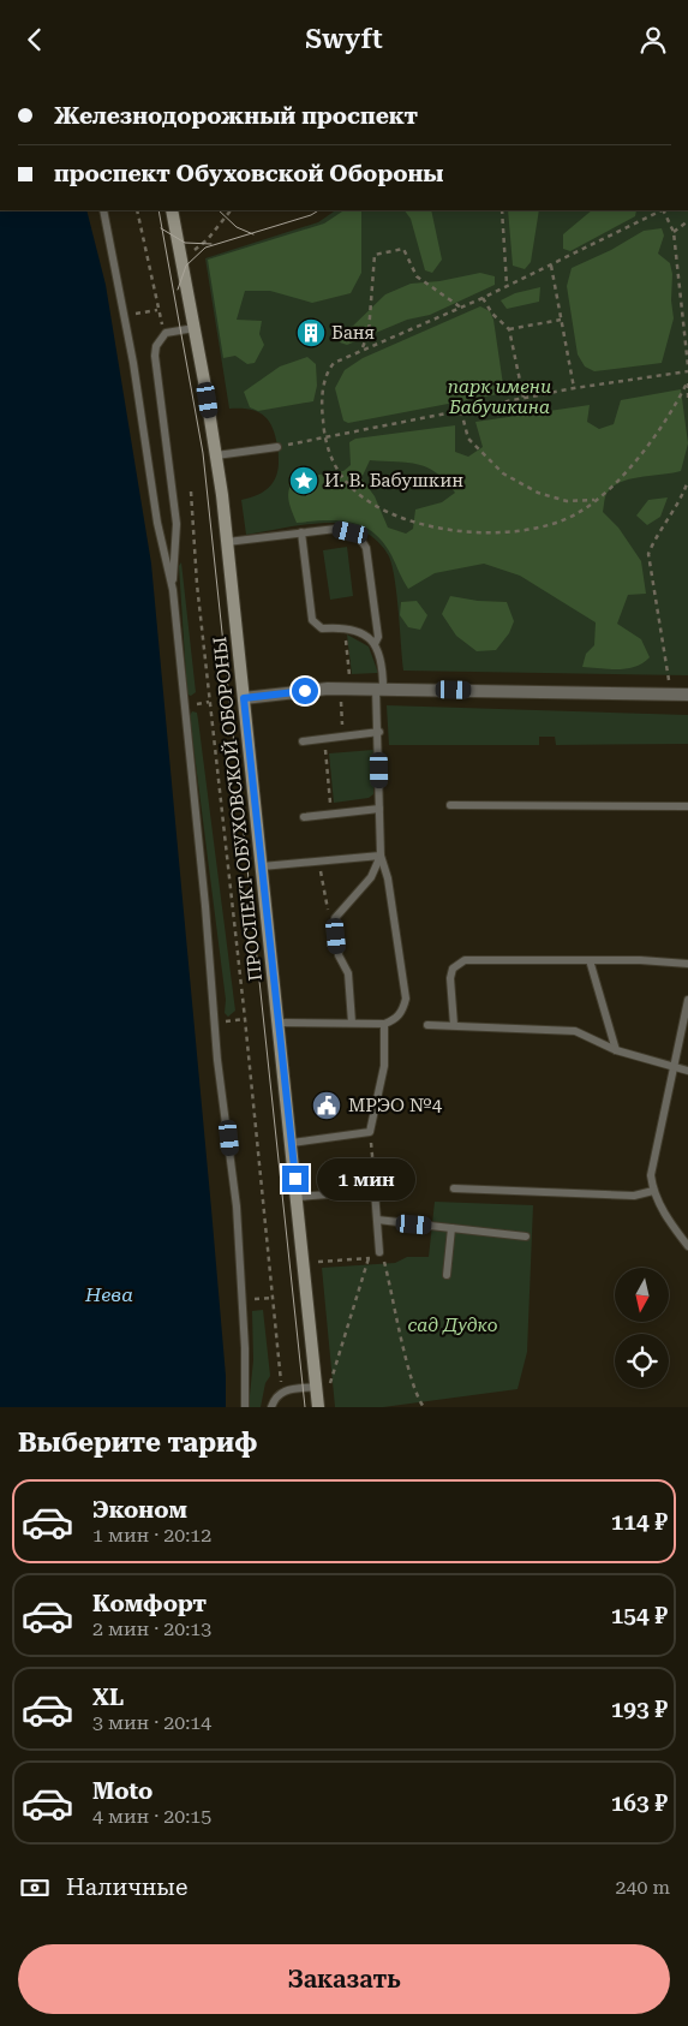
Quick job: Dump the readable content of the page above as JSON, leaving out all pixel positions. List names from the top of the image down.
{
  "streets": {
    "main road": ["ПРОСПЕКТ ОБУХОВСКОЙ ОБОРОНЫ"]
  },
  "water": ["Нева"],
  "parks": ["парк имени Бабушкина", "сад Дудко"],
  "places": {
    "building": ["Баня"],
    "place": ["И. В. Бабушкин"],
    "public building": ["МРЭО №4"]
  },
  "north": "bottom",
  "page": {
    "header": "Swyft",
    "banner": ["Железнодорожный проспект", "проспект Обуховской Обороны"],
    "bubble": "1 мин",
    "heading": "Выберите тариф",
    "list": [
      {
        "name": "Эконом",
        "note": "1 мин · 20:12",
        "value": "114 ₽"
      },
      {
        "name": "Комфорт",
        "note": "2 мин · 20:13",
        "value": "154 ₽"
      },
      {
        "name": "XL",
        "note": "3 мин · 20:14",
        "value": "193 ₽"
      },
      {
        "name": "Moto",
        "note": "4 мин · 20:15",
        "value": "163 ₽"
      }
    ],
    "pay": ["Наличные", "240 m"],
    "buttons": "Заказать"
  }
}
